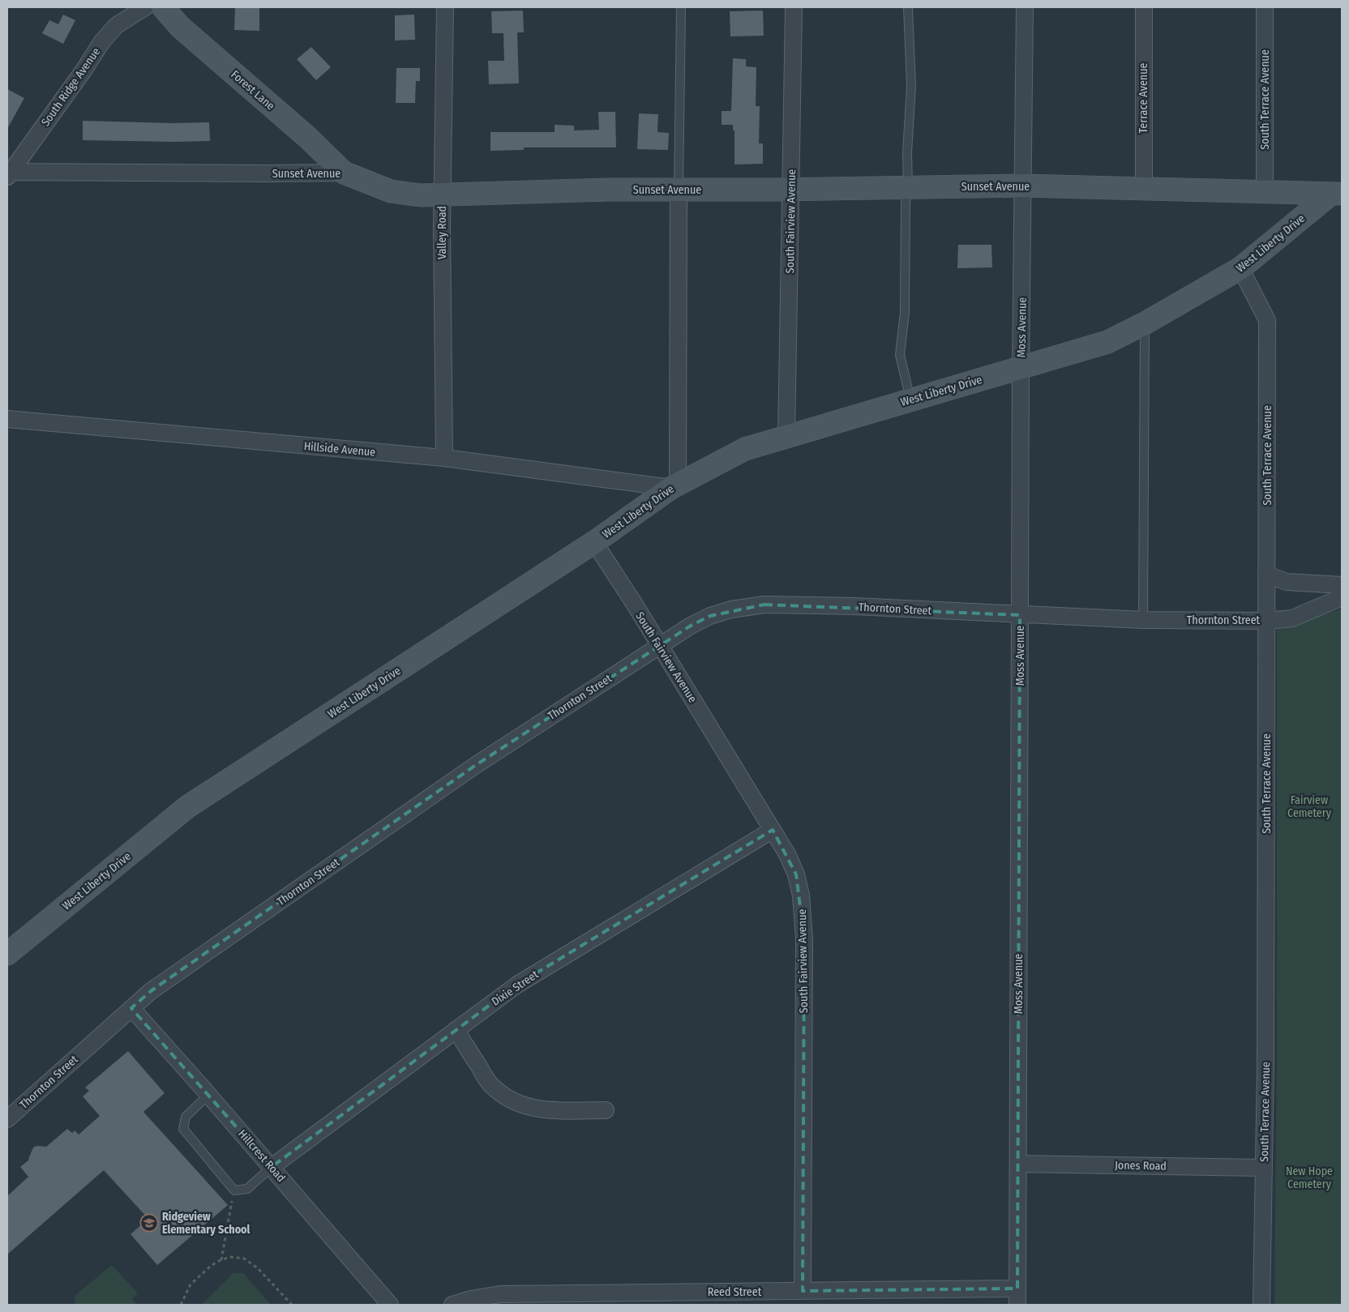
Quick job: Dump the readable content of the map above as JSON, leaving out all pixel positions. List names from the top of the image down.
{
  "streets": {
    "main road": ["Forest Lane", "Sunset Avenue", "West Liberty Drive"],
    "street": [
      "South Ridge Avenue",
      "Terrace Avenue",
      "South Terrace Avenue",
      "South Fairview Avenue",
      "Valley Road",
      "Moss Avenue",
      "Hillside Avenue",
      "Thornton Street",
      "Dixie Street",
      "Hillcrest Road",
      "Jones Road",
      "Reed Street"
    ]
  },
  "crossings": [
    ["South Ridge Avenue", "Sunset Avenue"],
    ["Forest Lane", "Sunset Avenue"],
    ["Terrace Avenue", "Sunset Avenue"],
    ["South Terrace Avenue", "Sunset Avenue"],
    ["South Terrace Avenue", "West Liberty Drive"],
    ["South Terrace Avenue", "Thornton Street"],
    ["South Terrace Avenue", "Jones Road"],
    ["Sunset Avenue", "South Fairview Avenue"],
    ["Sunset Avenue", "Valley Road"],
    ["Sunset Avenue", "West Liberty Drive"],
    ["Sunset Avenue", "Moss Avenue"],
    ["South Fairview Avenue", "West Liberty Drive"],
    ["South Fairview Avenue", "Thornton Street"],
    ["South Fairview Avenue", "Dixie Street"],
    ["South Fairview Avenue", "Reed Street"],
    ["Valley Road", "Hillside Avenue"],
    ["West Liberty Drive", "Moss Avenue"],
    ["West Liberty Drive", "Hillside Avenue"],
    ["Moss Avenue", "Thornton Street"],
    ["Moss Avenue", "Jones Road"],
    ["Moss Avenue", "Reed Street"],
    ["Thornton Street", "Hillcrest Road"],
    ["Dixie Street", "Hillcrest Road"]
  ],
  "parks": ["Fairview Cemetery", "New Hope Cemetery"],
  "places": {
    "school or university": ["Ridgeview Elementary School"]
  }
}
